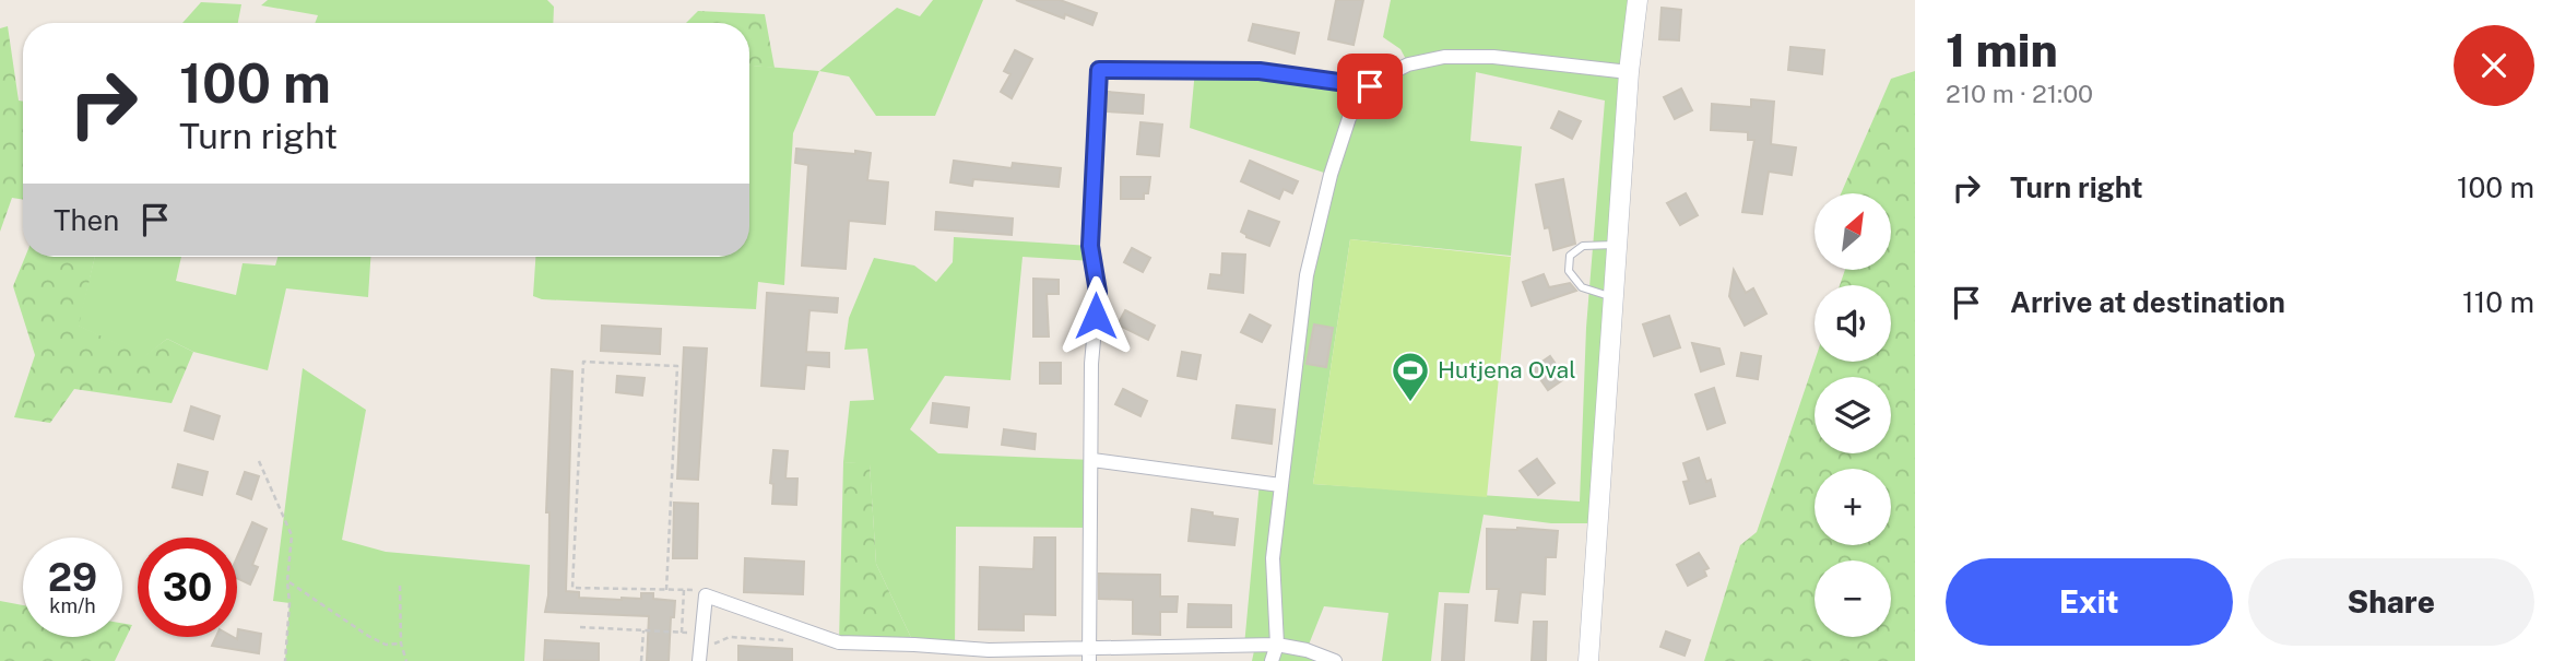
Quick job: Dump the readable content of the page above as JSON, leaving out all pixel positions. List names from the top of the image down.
{
  "places": {
    "sports": ["Hutjena Oval"]
  },
  "north": "top right",
  "page": {
    "heading": ["1 min", "210 m · 21:00"],
    "turn": ["100 m", "Turn right"],
    "list": [
      {
        "name": "Turn right",
        "value": "100 m"
      },
      {
        "name": "Arrive at destination",
        "value": "110 m"
      }
    ],
    "then": "Then",
    "map_buttons": ["+", "−"],
    "speed": "29 km/h",
    "limit": "30",
    "buttons": ["Exit", "Share"]
  }
}
